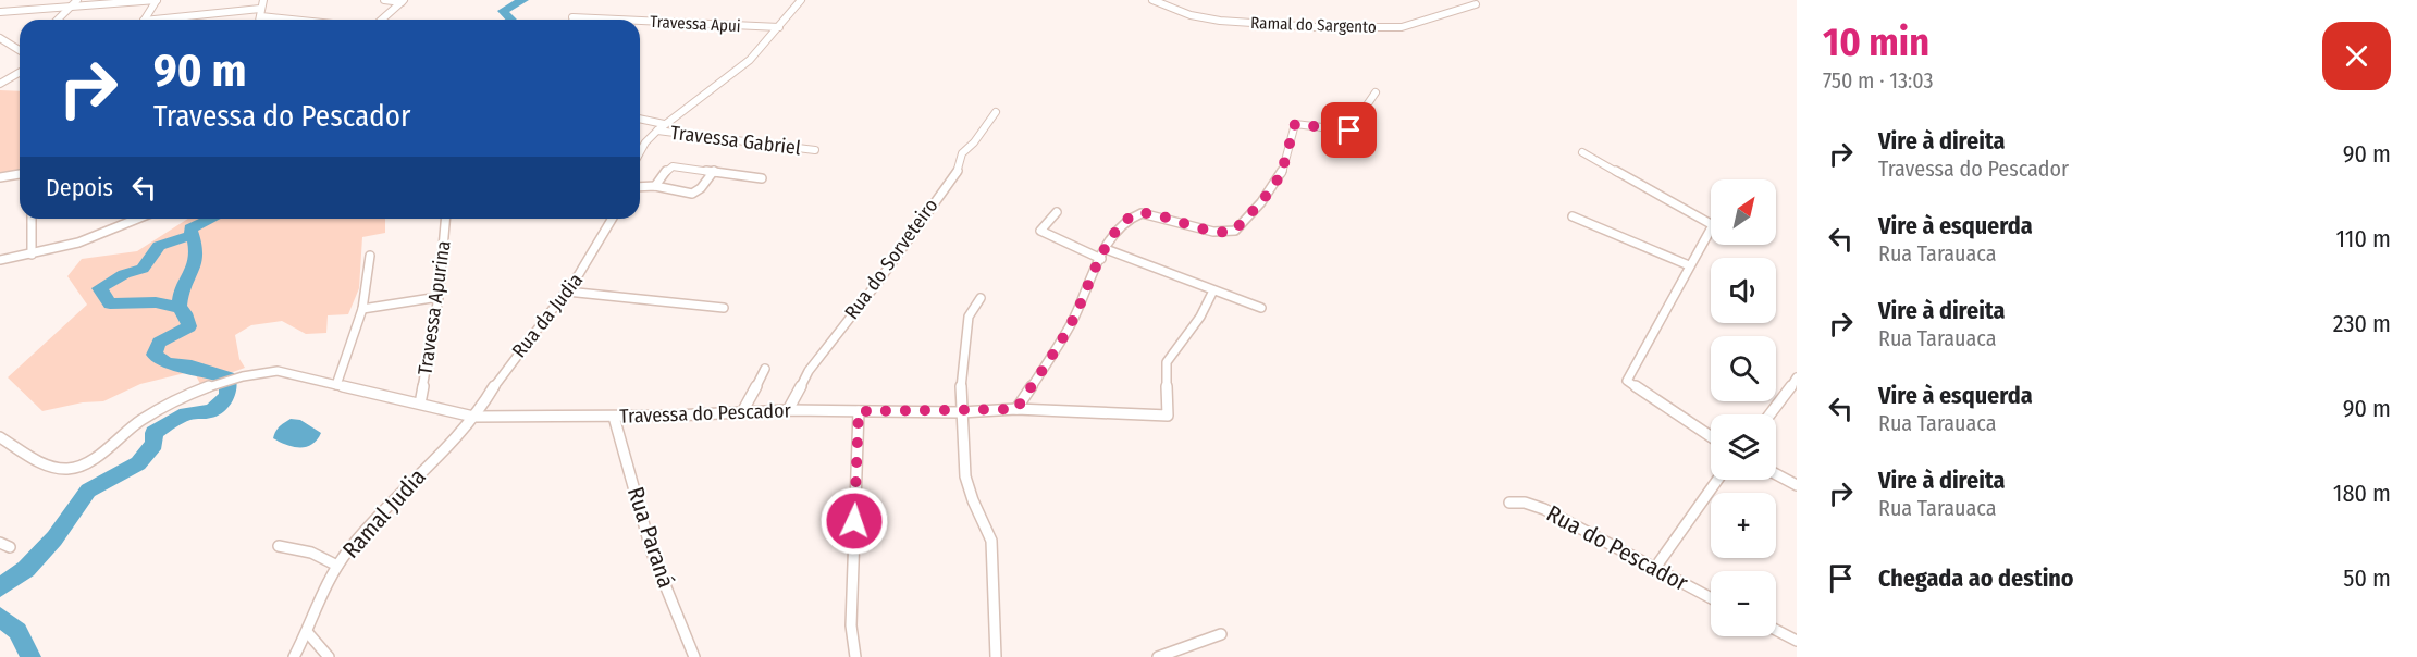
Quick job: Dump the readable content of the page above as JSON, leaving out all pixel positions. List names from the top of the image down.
{
  "streets": {
    "street": [
      "Travessa Apui",
      "Ramal do Sargento",
      "Travessa Gabriel",
      "Rua do Sorveteiro",
      "Travessa Apurina",
      "Rua da Judia",
      "Travessa do Pescador",
      "Ramal Judia",
      "Rua Paraná",
      "Rua do Pescador"
    ]
  },
  "crossings": [
    ["Rua do Sorveteiro", "Travessa do Pescador"],
    ["Travessa Apurina", "Travessa do Pescador"],
    ["Rua da Judia", "Travessa do Pescador"],
    ["Rua da Judia", "Ramal Judia"],
    ["Travessa do Pescador", "Ramal Judia"],
    ["Travessa do Pescador", "Rua Paraná"]
  ],
  "north": "top right",
  "page": {
    "heading": ["10 min", "750 m · 13:03"],
    "turn": ["90 m", "Travessa do Pescador"],
    "list": [
      {
        "name": "Vire à direita",
        "note": "Travessa do Pescador",
        "value": "90 m"
      },
      {
        "name": "Vire à esquerda",
        "note": "Rua Tarauaca",
        "value": "110 m"
      },
      {
        "name": "Vire à direita",
        "note": "Rua Tarauaca",
        "value": "230 m"
      },
      {
        "name": "Vire à esquerda",
        "note": "Rua Tarauaca",
        "value": "90 m"
      },
      {
        "name": "Vire à direita",
        "note": "Rua Tarauaca",
        "value": "180 m"
      },
      {
        "name": "Chegada ao destino",
        "value": "50 m"
      }
    ],
    "then": "Depois",
    "map_buttons": ["+", "−"]
  }
}
